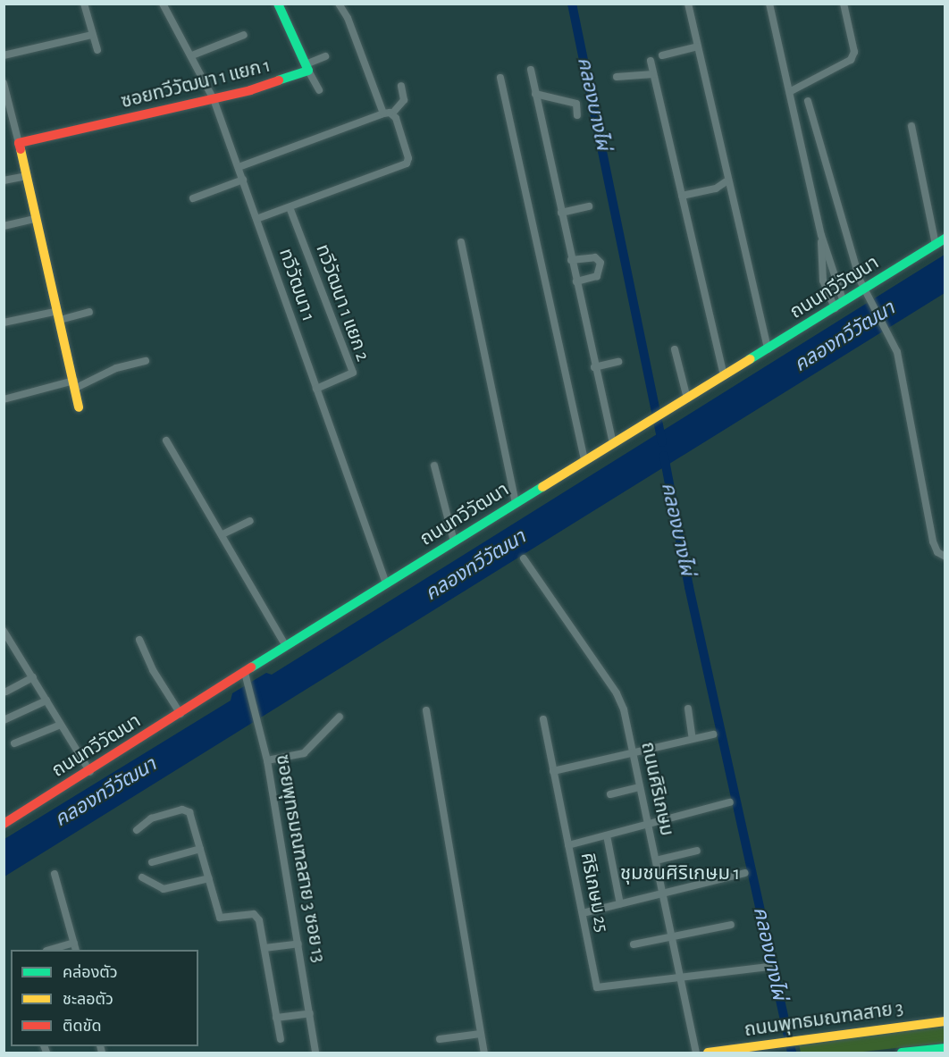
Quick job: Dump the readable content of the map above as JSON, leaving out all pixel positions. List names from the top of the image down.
{
  "streets": {
    "main road": ["ซอยทวีวัฒนา 1 แยก 1", "ถนนทวีวัฒนา", "ถนนพุทธมณฑลสาย 3"],
    "street": [
      "ทวีวัฒนา 1",
      "ทวีวัฒนา 1 แยก 2",
      "ถนนศิริเกษม",
      "ซอยพุทธมณฑลสาย 3 ซอย 13",
      "ศิริเกษม 25"
    ]
  },
  "crossings": [
    ["ซอยทวีวัฒนา 1 แยก 1", "ทวีวัฒนา 1"],
    ["ทวีวัฒนา 1", "ถนนทวีวัฒนา"],
    ["ทวีวัฒนา 1", "ทวีวัฒนา 1 แยก 2"],
    ["ถนนทวีวัฒนา", "ซอยพุทธมณฑลสาย 3 ซอย 13"],
    ["ถนนศิริเกษม", "ศิริเกษม 25"]
  ],
  "districts": ["ชุมชนศิริเกษม 1"],
  "water": ["คลองบางไผ่", "คลองทวีวัฒนา"],
  "legend": ["คล่องตัว", "ชะลอตัว", "ติดขัด"]
}
